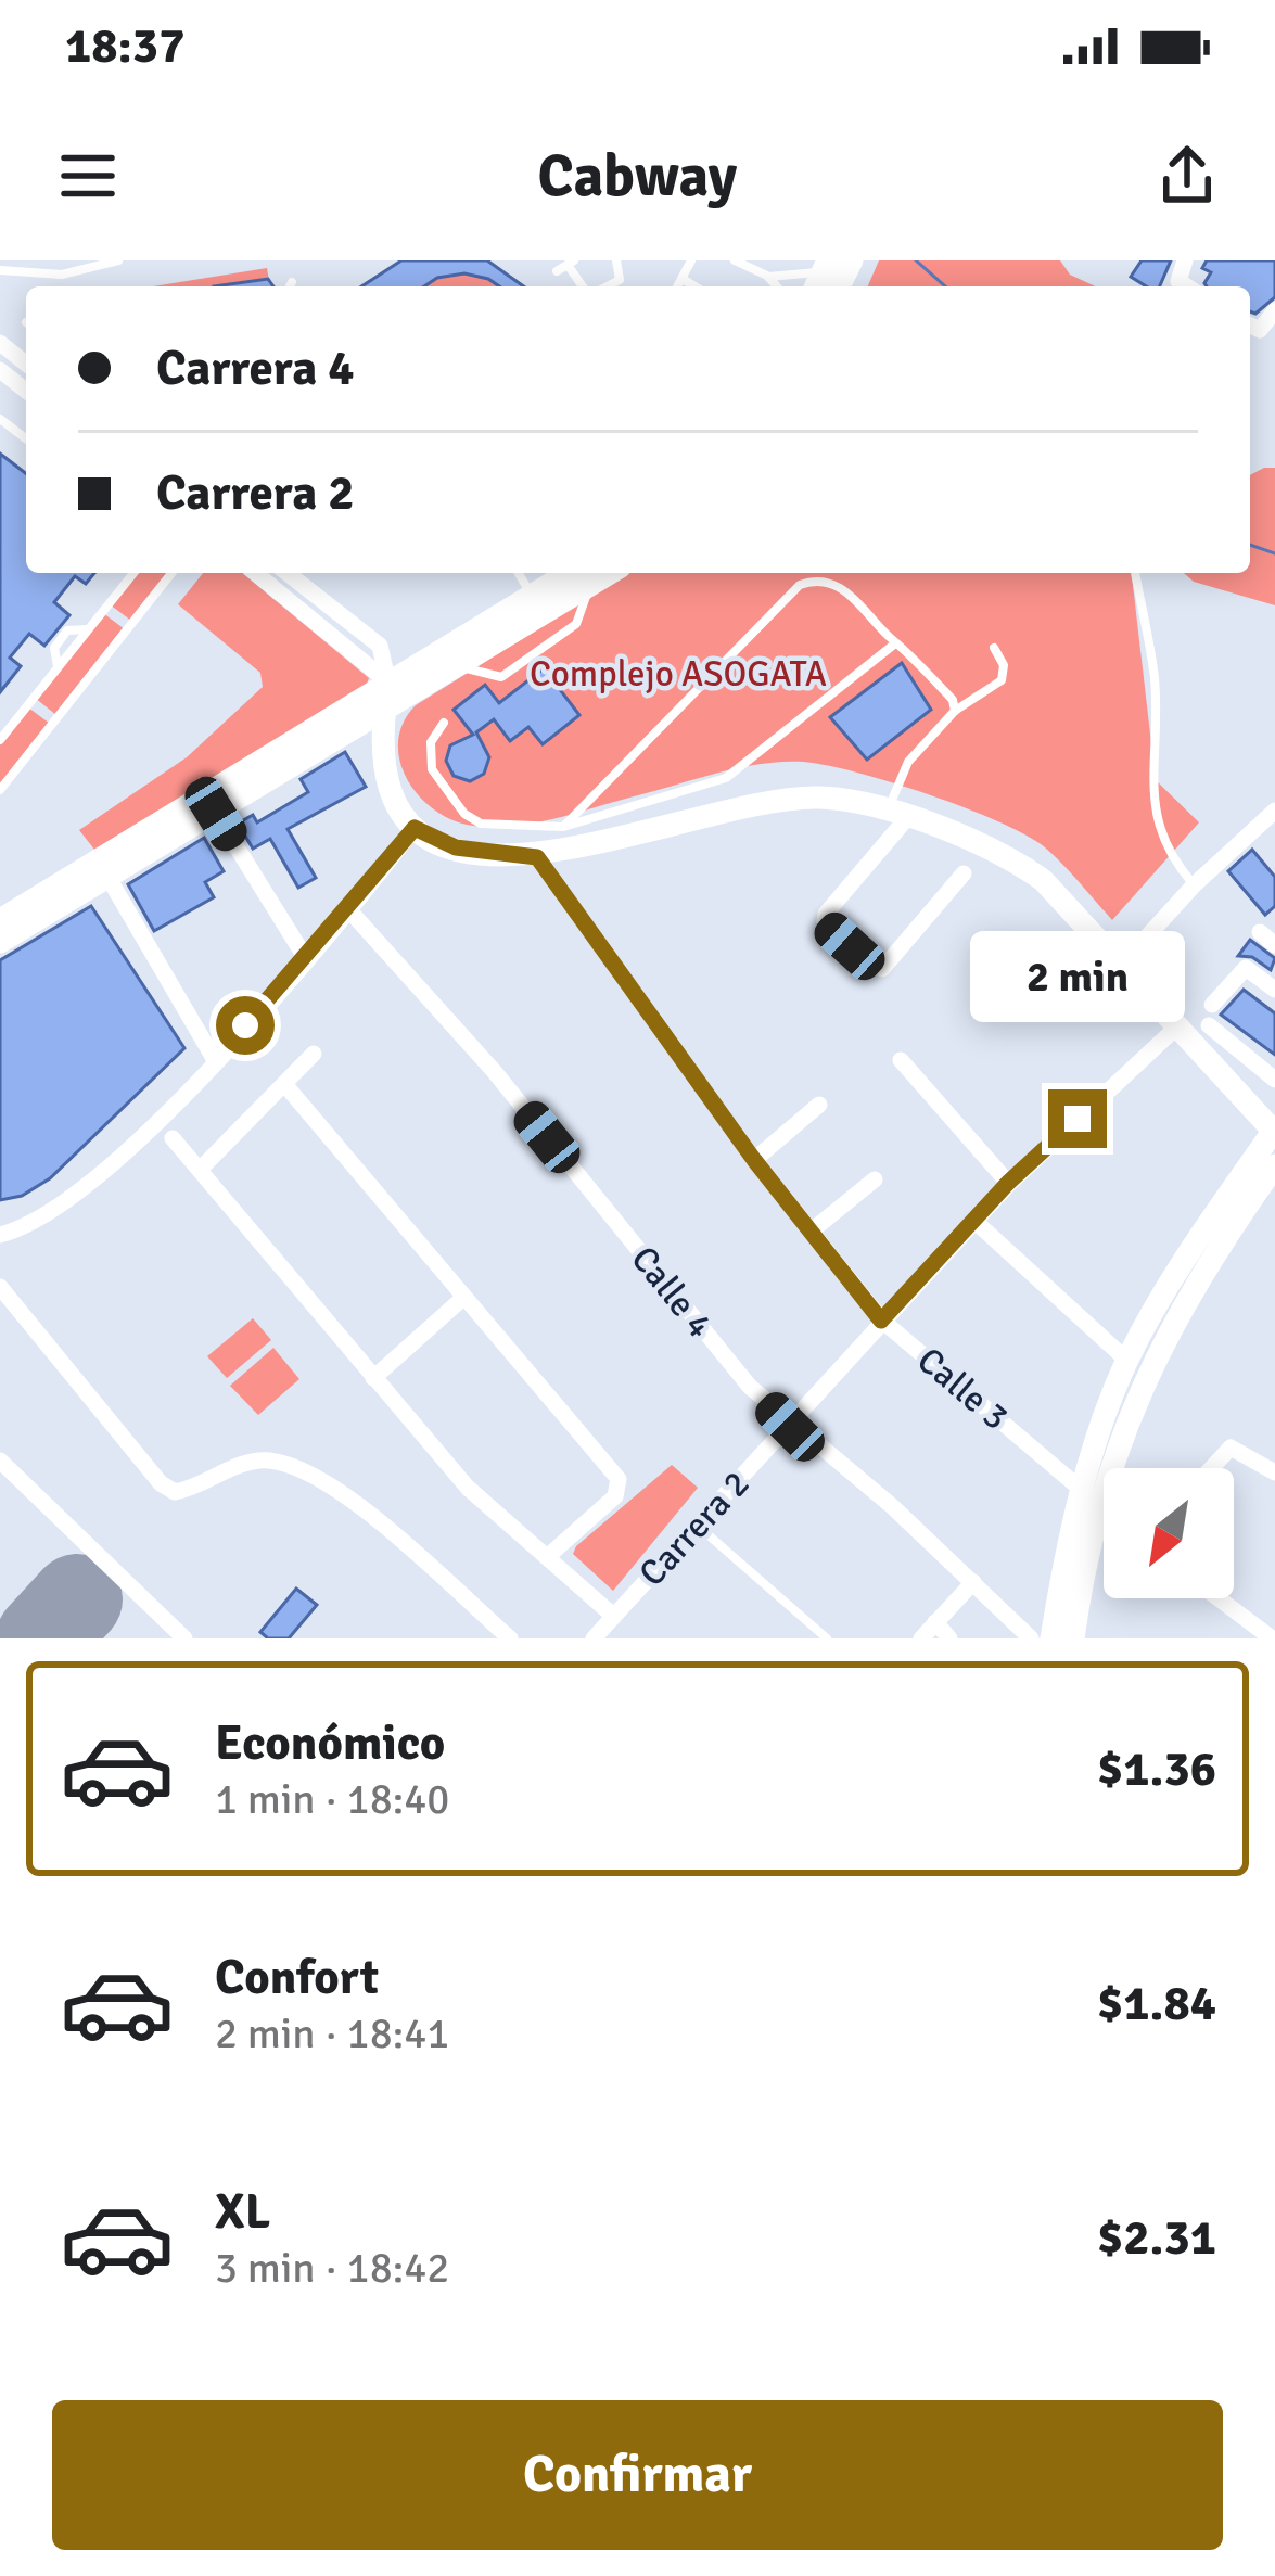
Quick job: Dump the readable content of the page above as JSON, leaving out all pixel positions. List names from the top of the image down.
{
  "streets": {
    "street": ["Calle 4", "Calle 3", "Carrera 2"]
  },
  "crossings": [
    ["Calle 4", "Carrera 2"],
    ["Calle 3", "Carrera 2"]
  ],
  "parks": ["Complejo ASOGATA"],
  "north": "bottom left",
  "page": {
    "status": "18:37",
    "header": "Cabway",
    "banner": ["Carrera 4", "Carrera 2"],
    "bubble": "2 min",
    "list": [
      {
        "name": "Económico",
        "note": "1 min · 18:40",
        "value": "$1.36"
      },
      {
        "name": "Confort",
        "note": "2 min · 18:41",
        "value": "$1.84"
      },
      {
        "name": "XL",
        "note": "3 min · 18:42",
        "value": "$2.31"
      }
    ],
    "buttons": "Confirmar"
  }
}
